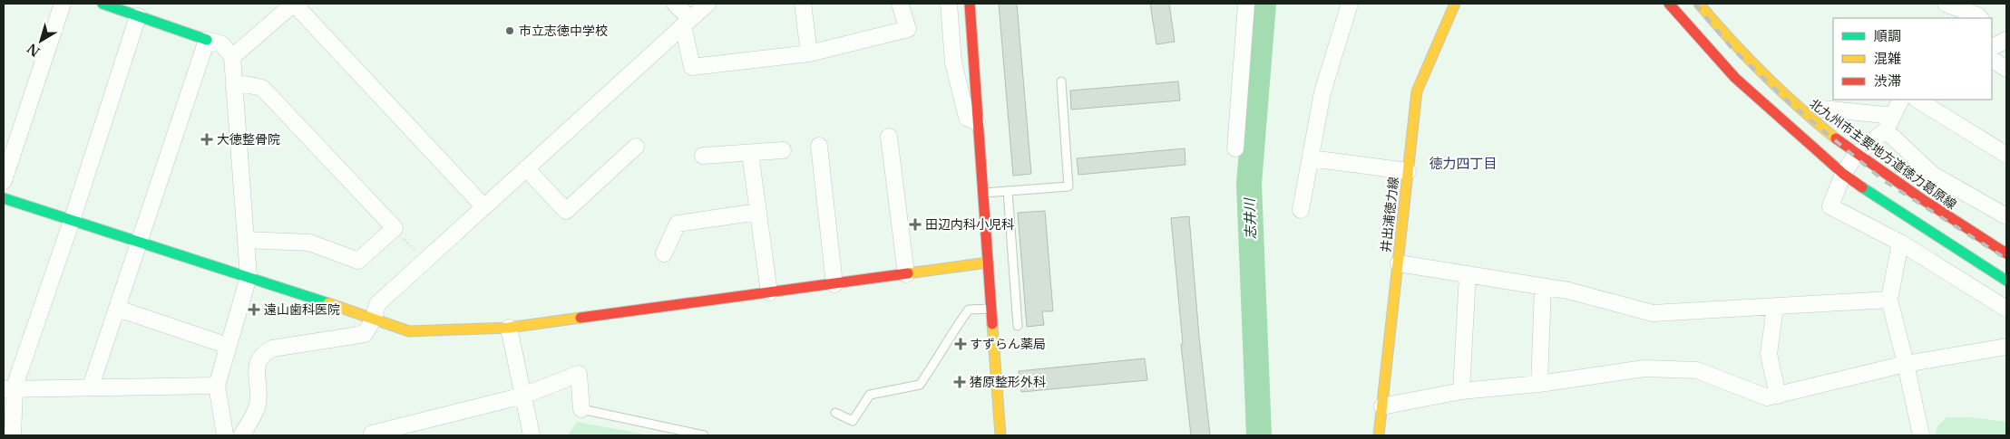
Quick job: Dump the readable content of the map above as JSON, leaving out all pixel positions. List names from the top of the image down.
{
  "streets": {
    "street": ["北九州市主要地方道徳力葛原線", "井出浦徳力線"]
  },
  "districts": ["徳力四丁目"],
  "water": ["志井川"],
  "places": {
    "other": ["市立志徳中学校"],
    "health": [
      "大徳整骨院",
      "田辺内科小児科",
      "遠山歯科医院",
      "すずらん薬局",
      "猪原整形外科"
    ]
  },
  "legend": ["順調", "混雑", "渋滞"],
  "north": "bottom left"
}
